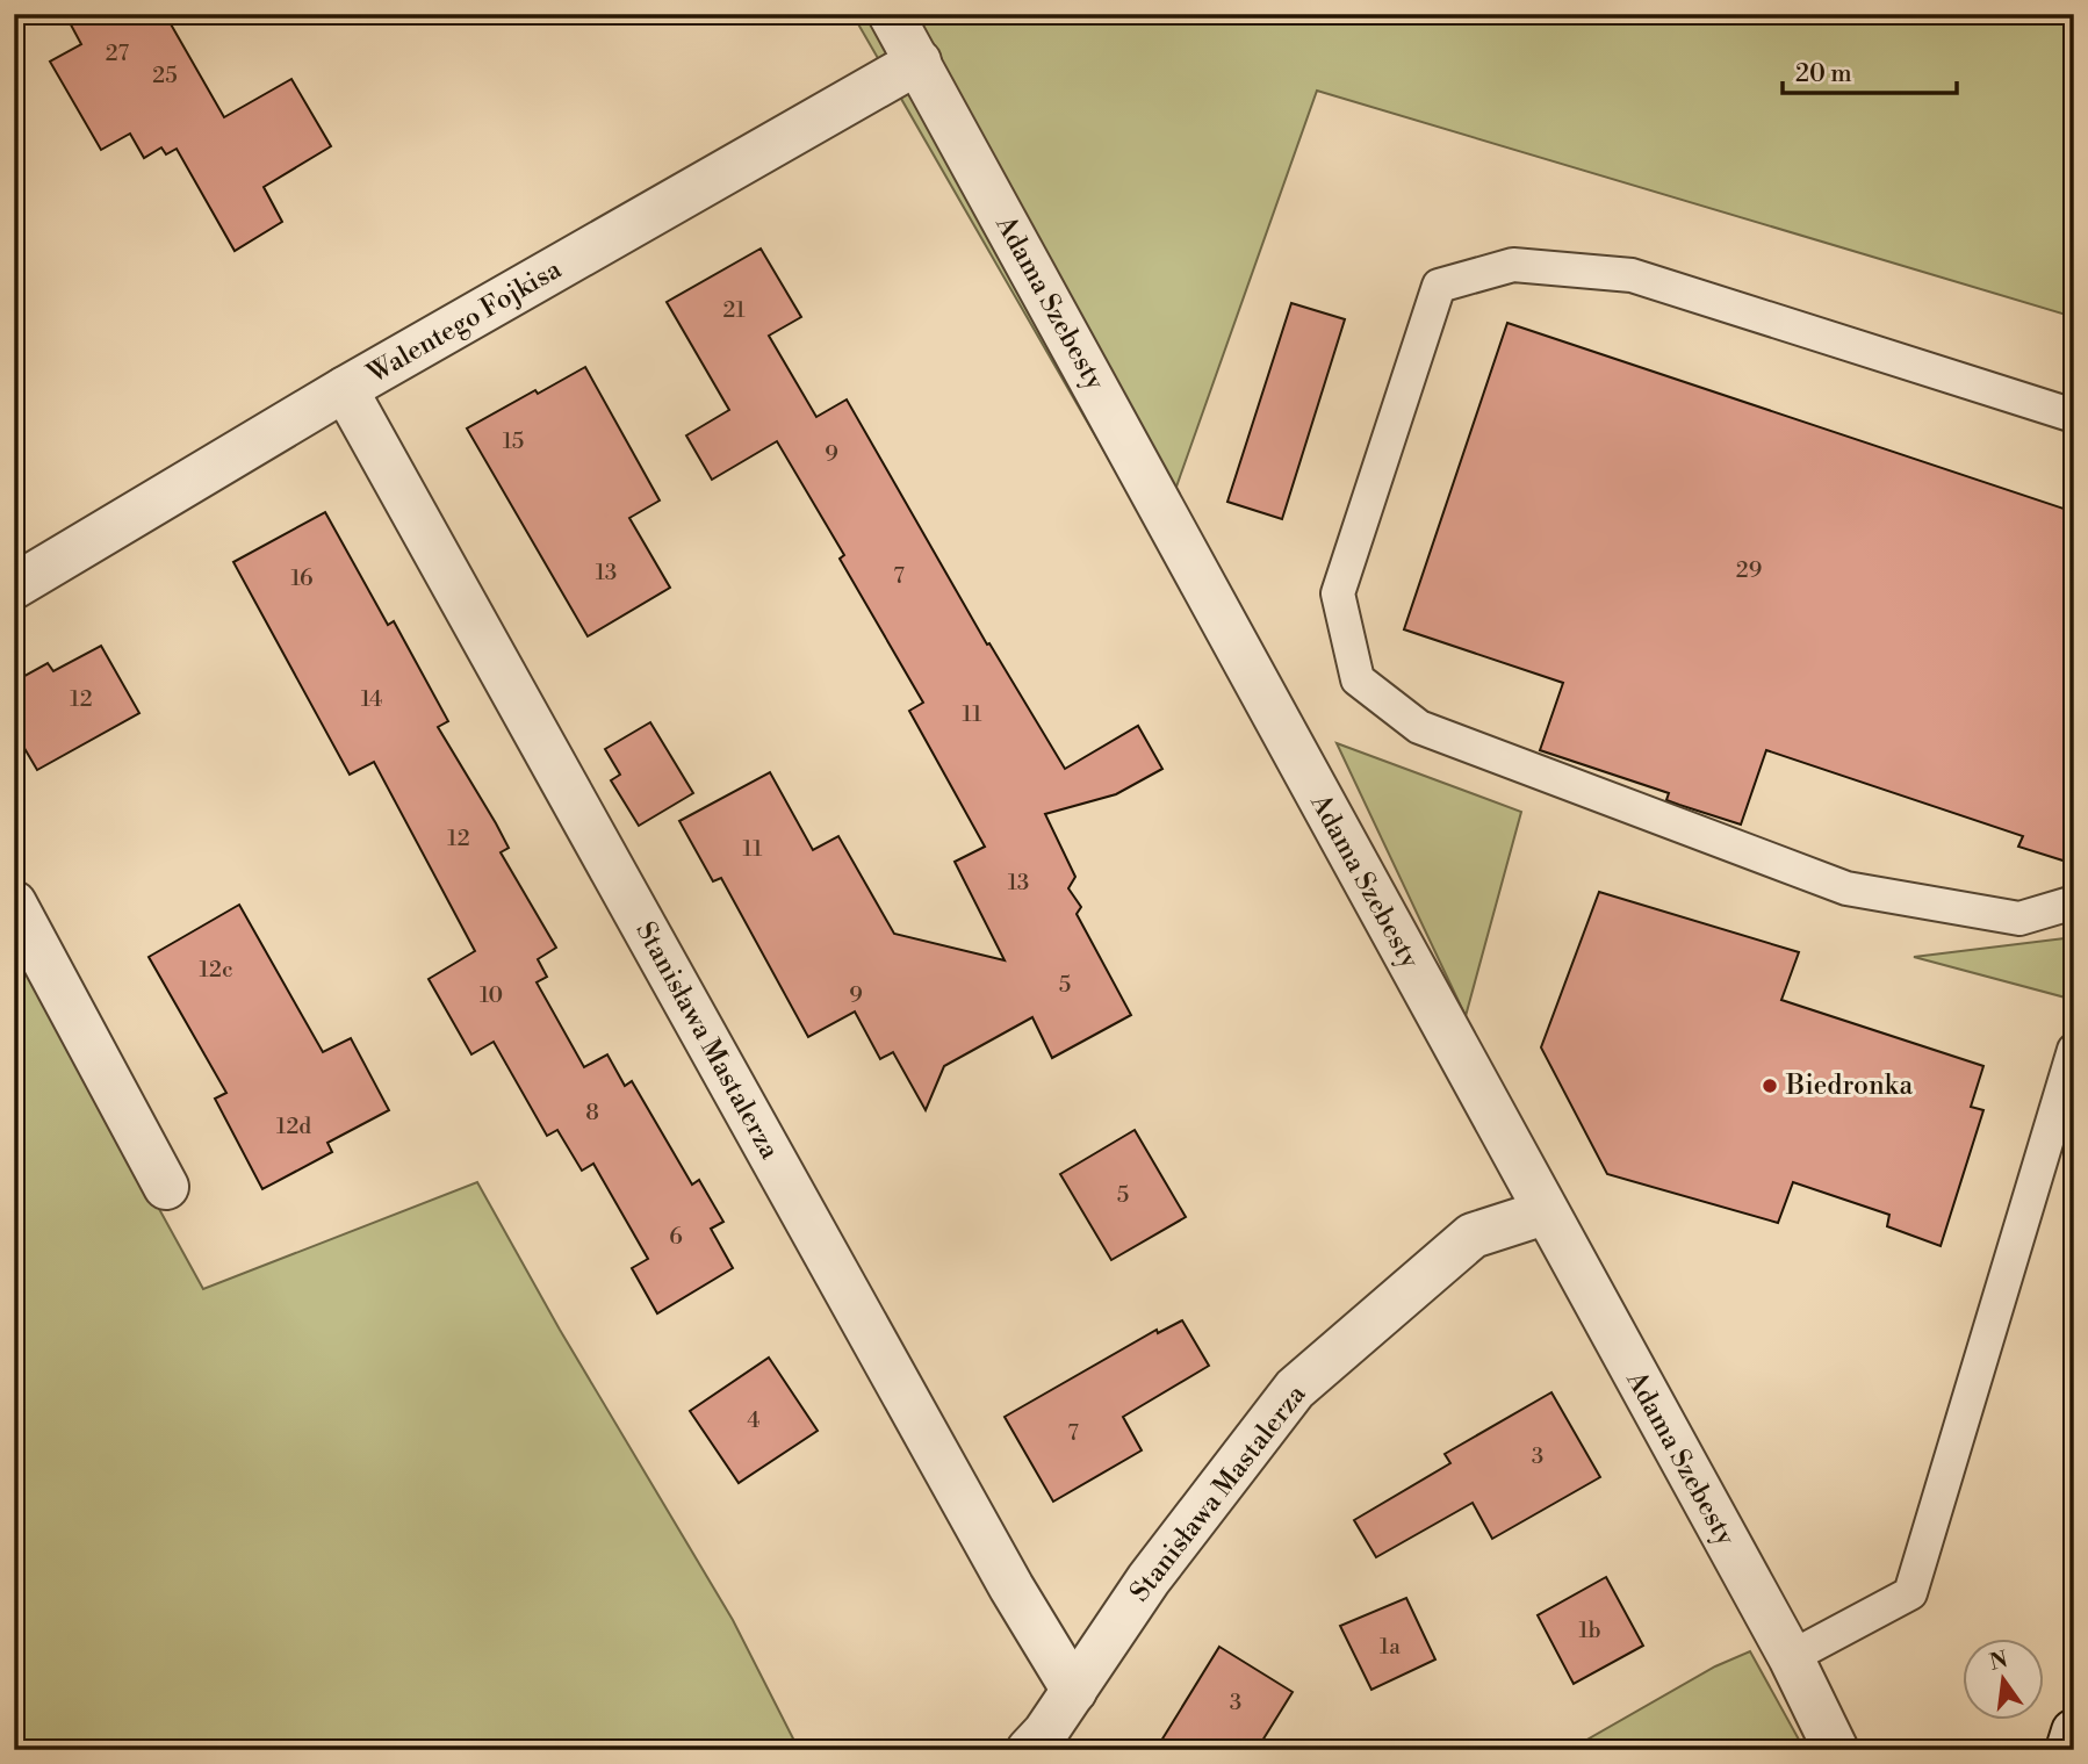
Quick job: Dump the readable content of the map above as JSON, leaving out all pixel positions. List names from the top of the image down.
{
  "streets": {
    "street": ["Adama Szebesty", "Walentego Fojkisa", "Stanisława Mastalerza"]
  },
  "crossings": [
    ["Adama Szebesty", "Walentego Fojkisa"],
    ["Adama Szebesty", "Stanisława Mastalerza"],
    ["Walentego Fojkisa", "Stanisława Mastalerza"]
  ],
  "places": ["Biedronka"],
  "house_numbers": [
    "27",
    "25",
    "21",
    "15",
    "9",
    "29",
    "13",
    "7",
    "16",
    "12",
    "14",
    "11",
    "12",
    "11",
    "13",
    "12c",
    "5",
    "10",
    "9",
    "8",
    "12d",
    "5",
    "6",
    "4",
    "7",
    "3",
    "1b",
    "1a",
    "3"
  ],
  "scale_bar": "20 m",
  "north": "top"
}
